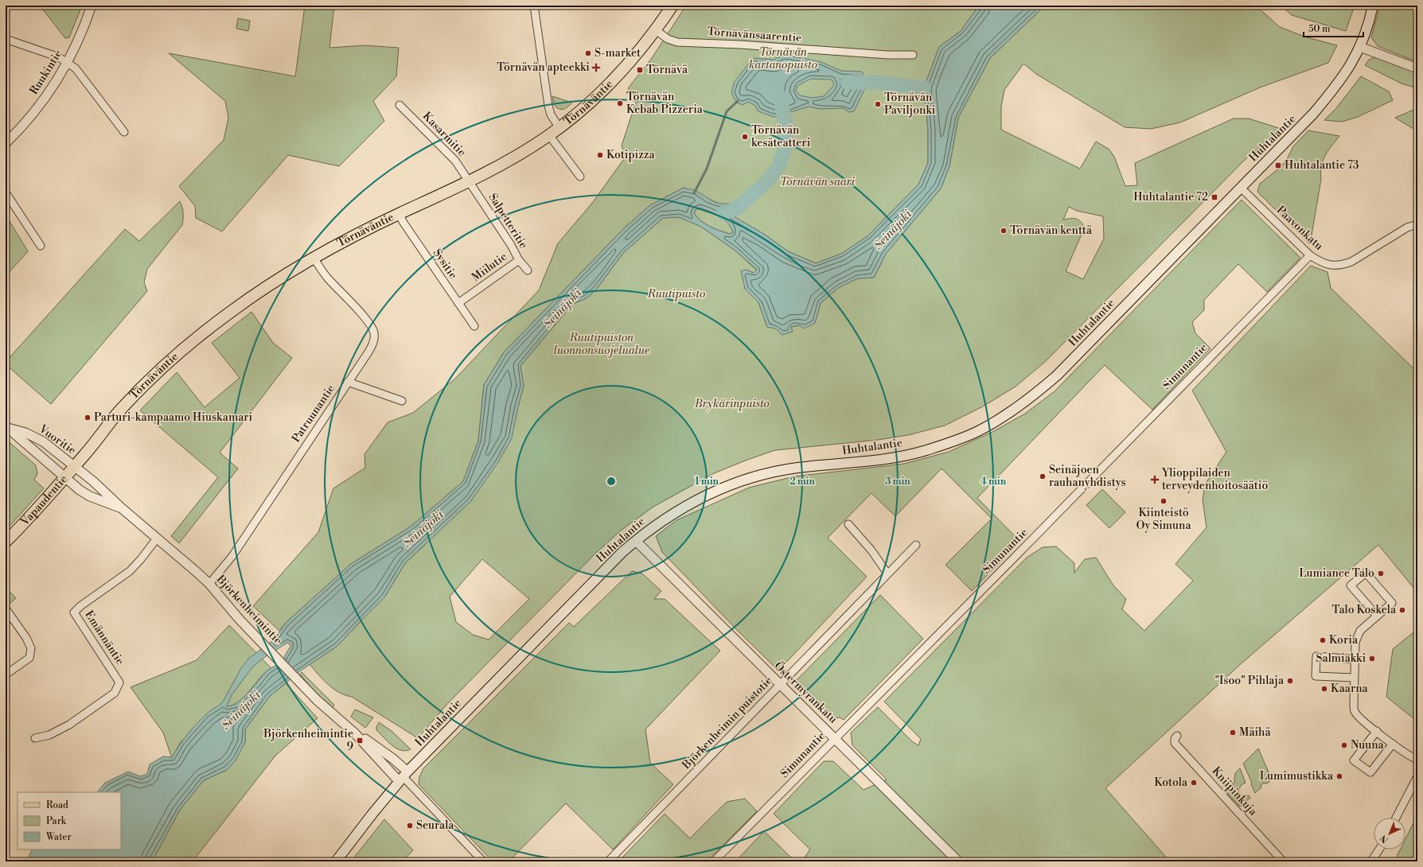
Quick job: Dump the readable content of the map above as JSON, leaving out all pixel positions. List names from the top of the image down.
{
  "streets": {
    "main road": ["Törnäväntie", "Huhtalantie", "Vapaudentie"],
    "street": [
      "Törnävänsaarentie",
      "Ruukintie",
      "Kasarmitie",
      "Salpetteritie",
      "Paavonkatu",
      "Sysitie",
      "Miilutie",
      "Simunantie",
      "Patruunantie",
      "Vuoritie",
      "Björkenheimintie",
      "Emännäntie",
      "Östermyrankatu",
      "Björkenheimin puistotie",
      "Kniipinkuja"
    ]
  },
  "crossings": [
    ["Törnävänsaarentie", "Törnäväntie"],
    ["Törnäväntie", "Kasarmitie"],
    ["Törnäväntie", "Salpetteritie"],
    ["Törnäväntie", "Sysitie"],
    ["Törnäväntie", "Patruunantie"],
    ["Törnäväntie", "Vuoritie"],
    ["Törnäväntie", "Vapaudentie"],
    ["Törnäväntie", "Björkenheimintie"],
    ["Kasarmitie", "Salpetteritie"],
    ["Huhtalantie", "Paavonkatu"],
    ["Huhtalantie", "Björkenheimintie"],
    ["Huhtalantie", "Östermyrankatu"],
    ["Salpetteritie", "Miilutie"],
    ["Paavonkatu", "Simunantie"],
    ["Sysitie", "Miilutie"],
    ["Simunantie", "Östermyrankatu"],
    ["Patruunantie", "Björkenheimintie"],
    ["Vuoritie", "Vapaudentie"],
    ["Vuoritie", "Björkenheimintie"],
    ["Vapaudentie", "Björkenheimintie"],
    ["Björkenheimintie", "Emännäntie"],
    ["Östermyrankatu", "Björkenheimin puistotie"]
  ],
  "water": ["Seinäjoki"],
  "parks": [
    "Törnävän kartanopuisto",
    "Törnävän saari",
    "Ruutipuisto",
    "Ruutipuiston luonnonsuojelualue",
    "Brykärinpuisto"
  ],
  "places": {
    "other": [
      "S-market",
      "Törnävän Kebab Pizzeria",
      "Törnävän Paviljonki",
      "Törnävän kesäteatteri",
      "Kotipizza",
      "Törnävän kenttä",
      "Parturi-kampaamo Hiuskamari",
      "Seinäjoen rauhanyhdistys",
      "Kiinteistö Oy Simuna",
      "Lumiance Talo",
      "Talo Koskela",
      "Koria",
      "Salmiakki",
      "\"Isoo\" Pihlaja",
      "Kaarna",
      "Mäihä",
      "Nuuna",
      "Lumimustikka",
      "Kotola",
      "Seurala"
    ],
    "health": ["Törnävän apteekki", "Ylioppilaiden terveydenhoitosäätiö"],
    "transit": [
      "Törnävä",
      "Huhtalantie 73",
      "Huhtalantie 72",
      "Björkenheimintie 9"
    ]
  },
  "legend": ["Road", "Park", "Water"],
  "scale_bar": "50 m",
  "north": "bottom left",
  "rings": [
    "1 min",
    "2 min",
    "3 min",
    "4 min"
  ]
}
